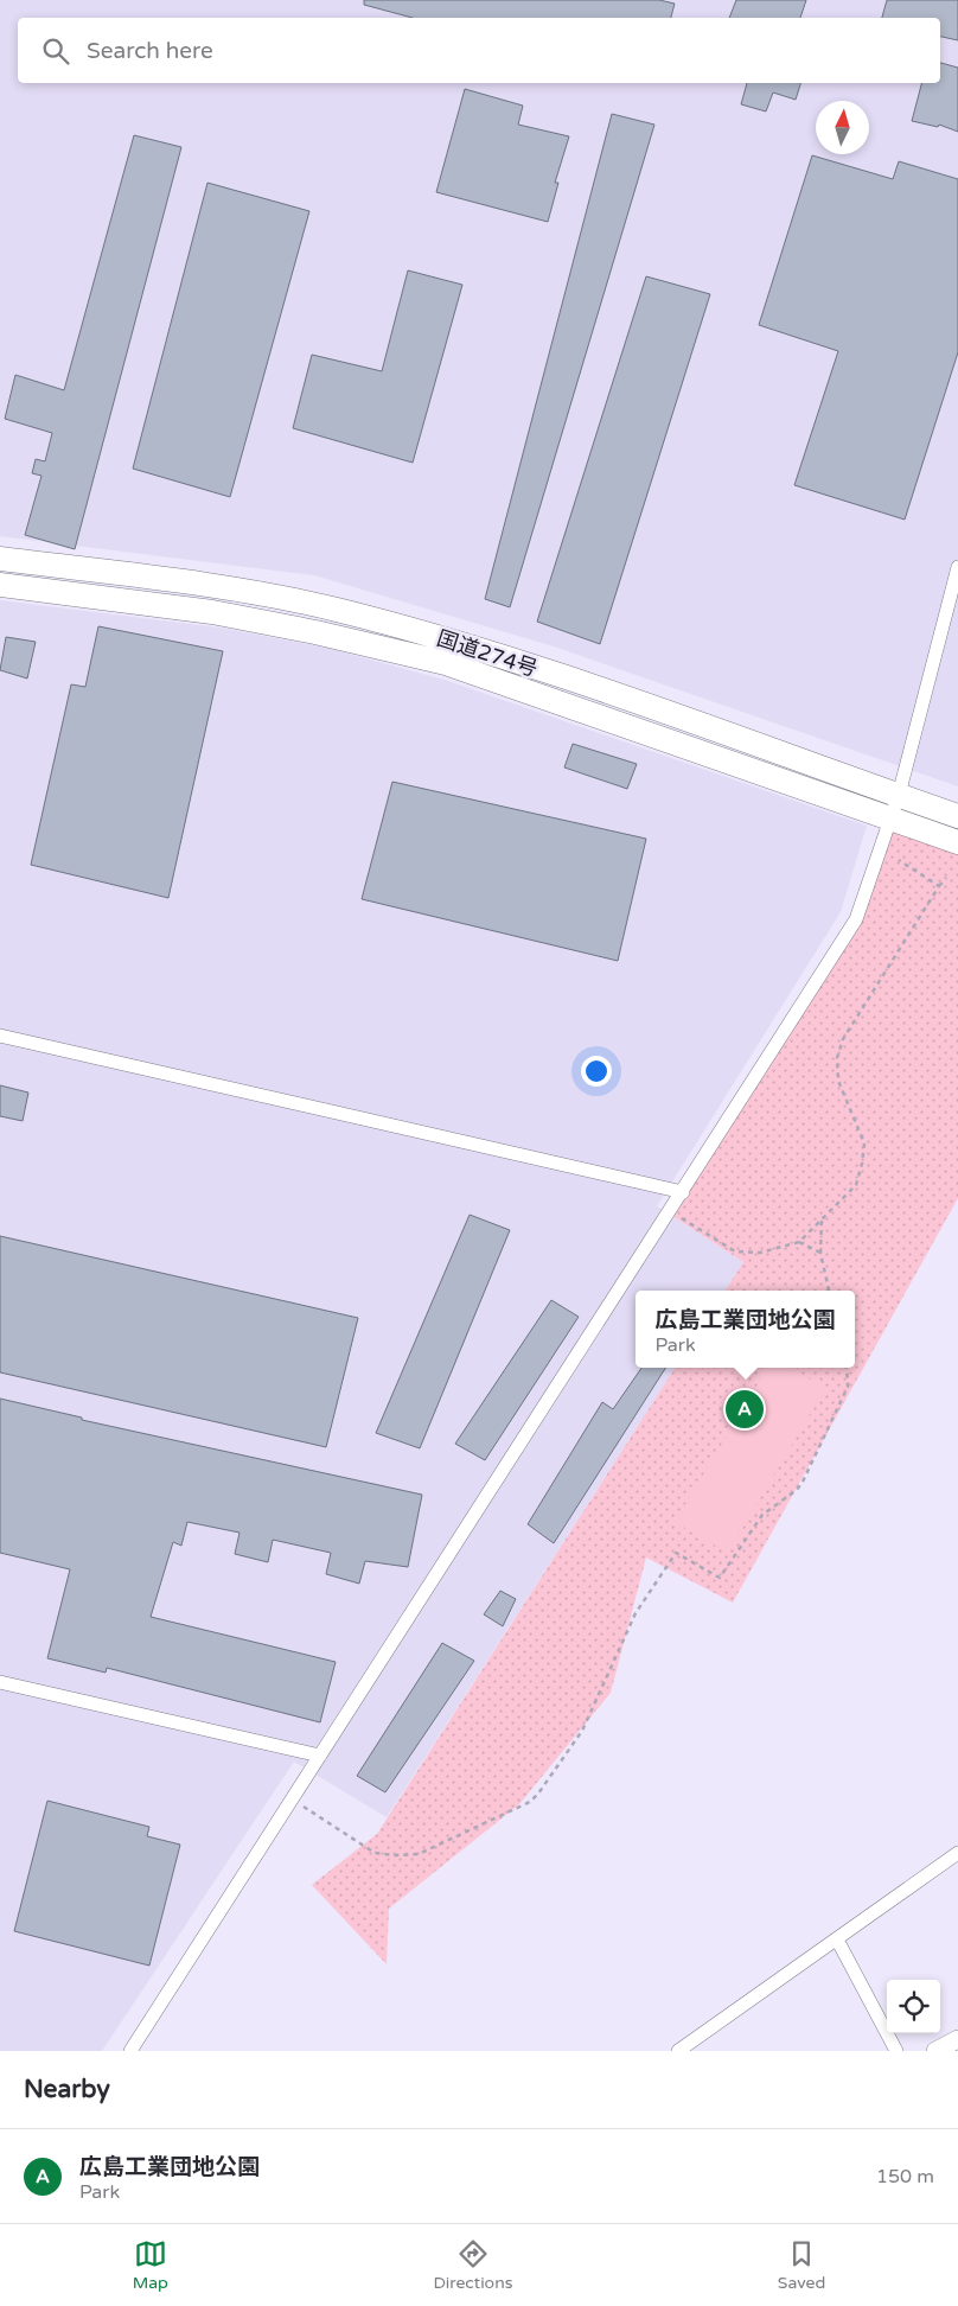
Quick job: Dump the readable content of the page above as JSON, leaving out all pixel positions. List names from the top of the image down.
{
  "streets": {
    "highway": ["国道274号"]
  },
  "north": "top",
  "page": {
    "search": "Search here",
    "popup": ["広島工業団地公園", "Park"],
    "pins": "A",
    "heading": "Nearby",
    "list": [
      {
        "mark": "A",
        "name": "広島工業団地公園",
        "note": "Park",
        "value": "150 m"
      }
    ],
    "nav": ["Map", "Directions", "Saved"]
  }
}
